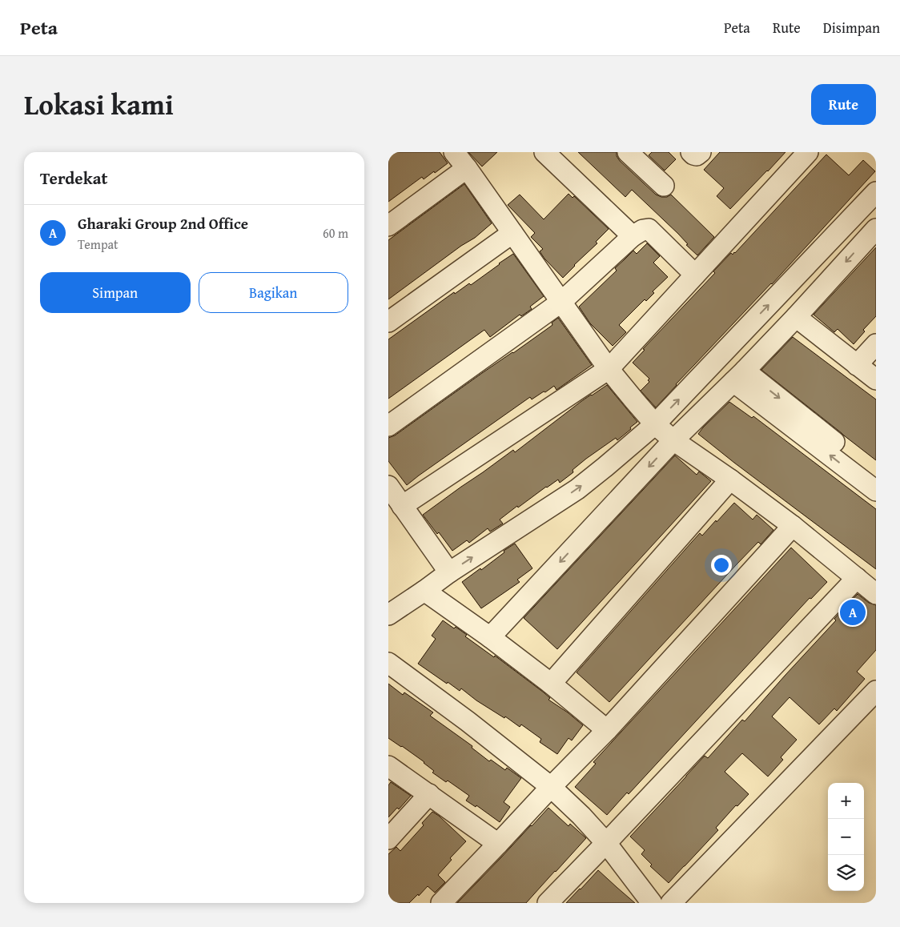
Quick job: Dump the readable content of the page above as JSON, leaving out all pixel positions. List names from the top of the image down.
{
  "page": {
    "header": "Peta",
    "nav": ["Peta", "Rute", "Disimpan"],
    "title": "Lokasi kami",
    "buttons": [
      "Rute",
      ["Simpan", "Bagikan"]
    ],
    "heading": "Terdekat",
    "list": [
      {
        "mark": "A",
        "name": "Gharaki Group 2nd Office",
        "note": "Tempat",
        "value": "60 m"
      }
    ],
    "pins": "A",
    "map_buttons": ["+", "−"]
  }
}
